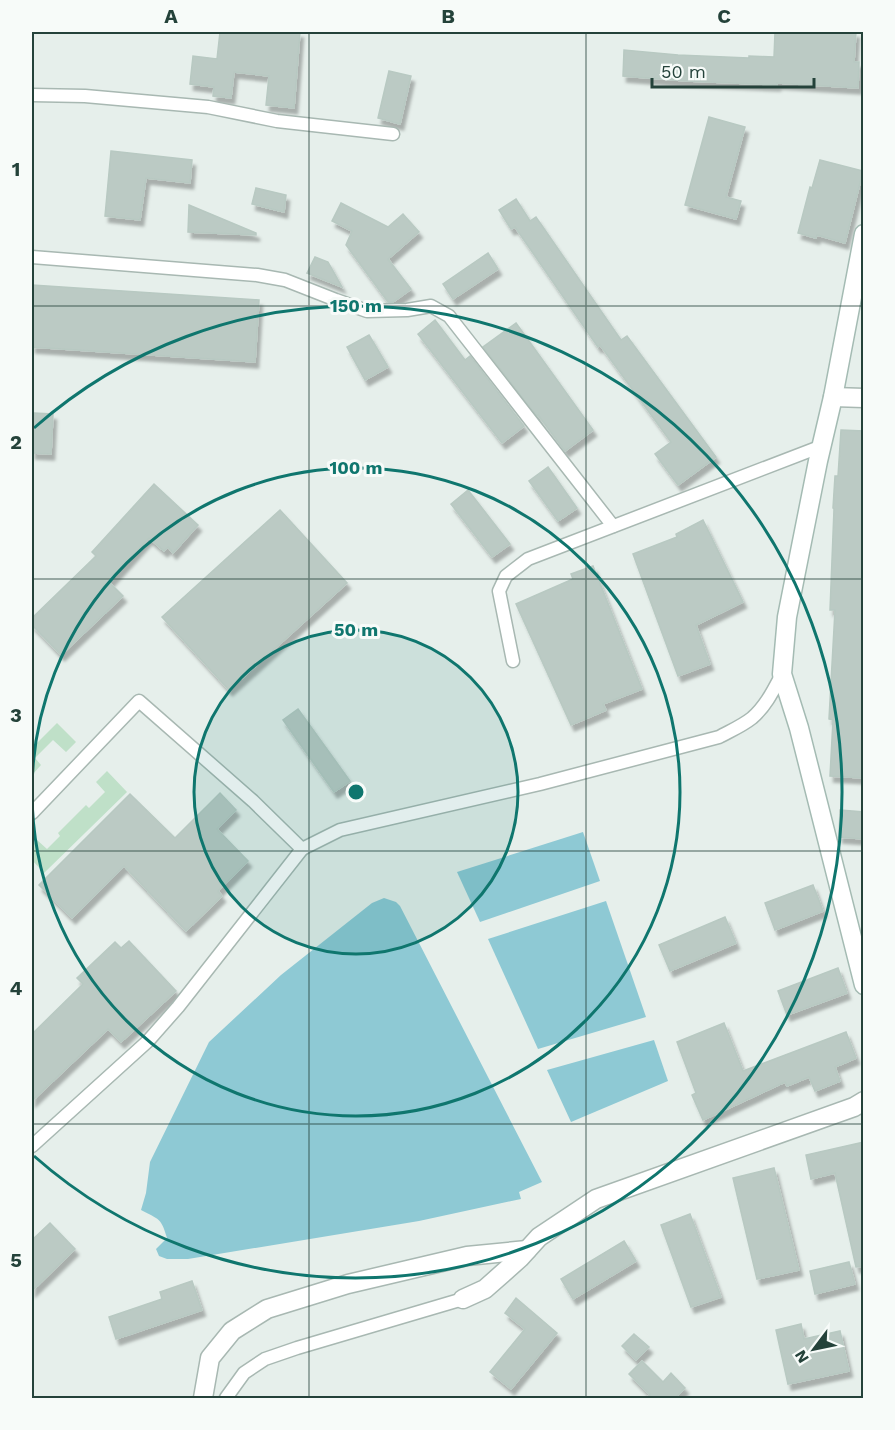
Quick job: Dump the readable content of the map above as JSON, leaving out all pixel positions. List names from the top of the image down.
{
  "scale_bar": "50 m",
  "north": "bottom left",
  "grid": {
    "columns": ["A", "B", "C"],
    "rows": [
      "1",
      "2",
      "3",
      "4",
      "5"
    ]
  },
  "rings": ["150 m", "100 m", "50 m"]
}
